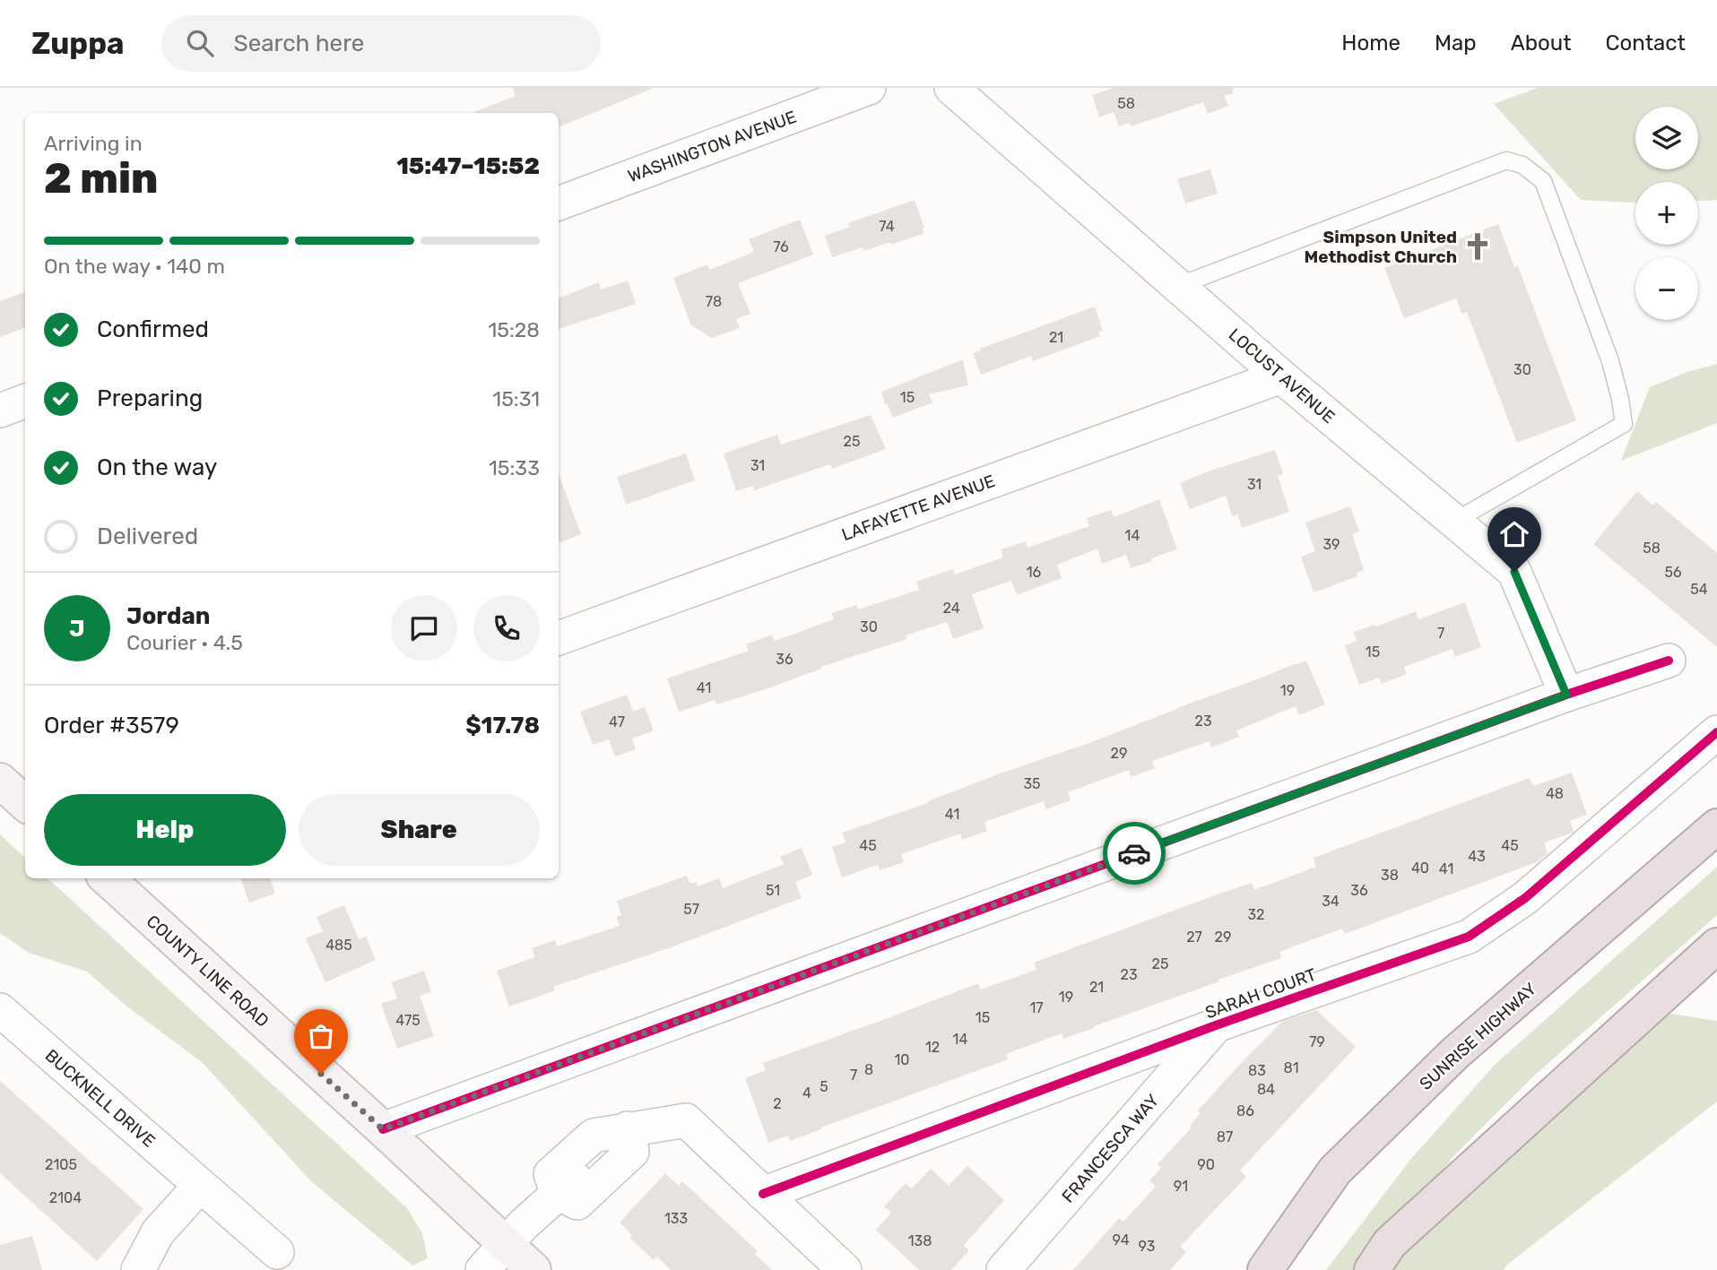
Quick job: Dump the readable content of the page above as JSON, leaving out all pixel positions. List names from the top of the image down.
{
  "streets": {
    "highway": ["SUNRISE HIGHWAY"],
    "main road": ["COUNTY LINE ROAD"],
    "street": [
      "WASHINGTON AVENUE",
      "LOCUST AVENUE",
      "LAFAYETTE AVENUE",
      "SARAH COURT",
      "BUCKNELL DRIVE",
      "FRANCESCA WAY"
    ]
  },
  "crossings": [
    ["LOCUST AVENUE", "LAFAYETTE AVENUE"],
    ["SARAH COURT", "FRANCESCA WAY"]
  ],
  "places": {
    "church": ["Simpson United Methodist Church"]
  },
  "house_numbers": [
    "58",
    "74",
    "76",
    "78",
    "21",
    "30",
    "15",
    "25",
    "31",
    "31",
    "14",
    "39",
    "58",
    "16",
    "56",
    "54",
    "24",
    "30",
    "7",
    "15",
    "36",
    "41",
    "19",
    "23",
    "47",
    "29",
    "35",
    "48",
    "41",
    "45",
    "45",
    "43",
    "40",
    "41",
    "38",
    "51",
    "36",
    "34",
    "57",
    "32",
    "27",
    "29",
    "485",
    "25",
    "23",
    "21",
    "19",
    "17",
    "15",
    "475",
    "14",
    "79",
    "12",
    "10",
    "81",
    "8",
    "83",
    "7",
    "5",
    "84",
    "4",
    "2",
    "86",
    "87",
    "2105",
    "90",
    "91",
    "2104",
    "133",
    "94",
    "138",
    "93"
  ],
  "page": {
    "header": "Zuppa",
    "search": "Search here",
    "nav": [
      "Home",
      "Map",
      "About",
      "Contact"
    ],
    "map_buttons": ["+", "−"],
    "heading": ["2 min", "Arriving in", "15:47–15:52"],
    "panel": [
      "Jordan",
      "Courier · 4.5",
      "Order #3579",
      "$17.78"
    ],
    "bar": "On the way · 140 m",
    "list": [
      ["Confirmed", "15:28"],
      ["Preparing", "15:31"],
      ["On the way", "15:33"],
      "Delivered"
    ],
    "round": "J",
    "buttons": ["Help", "Share"]
  }
}
